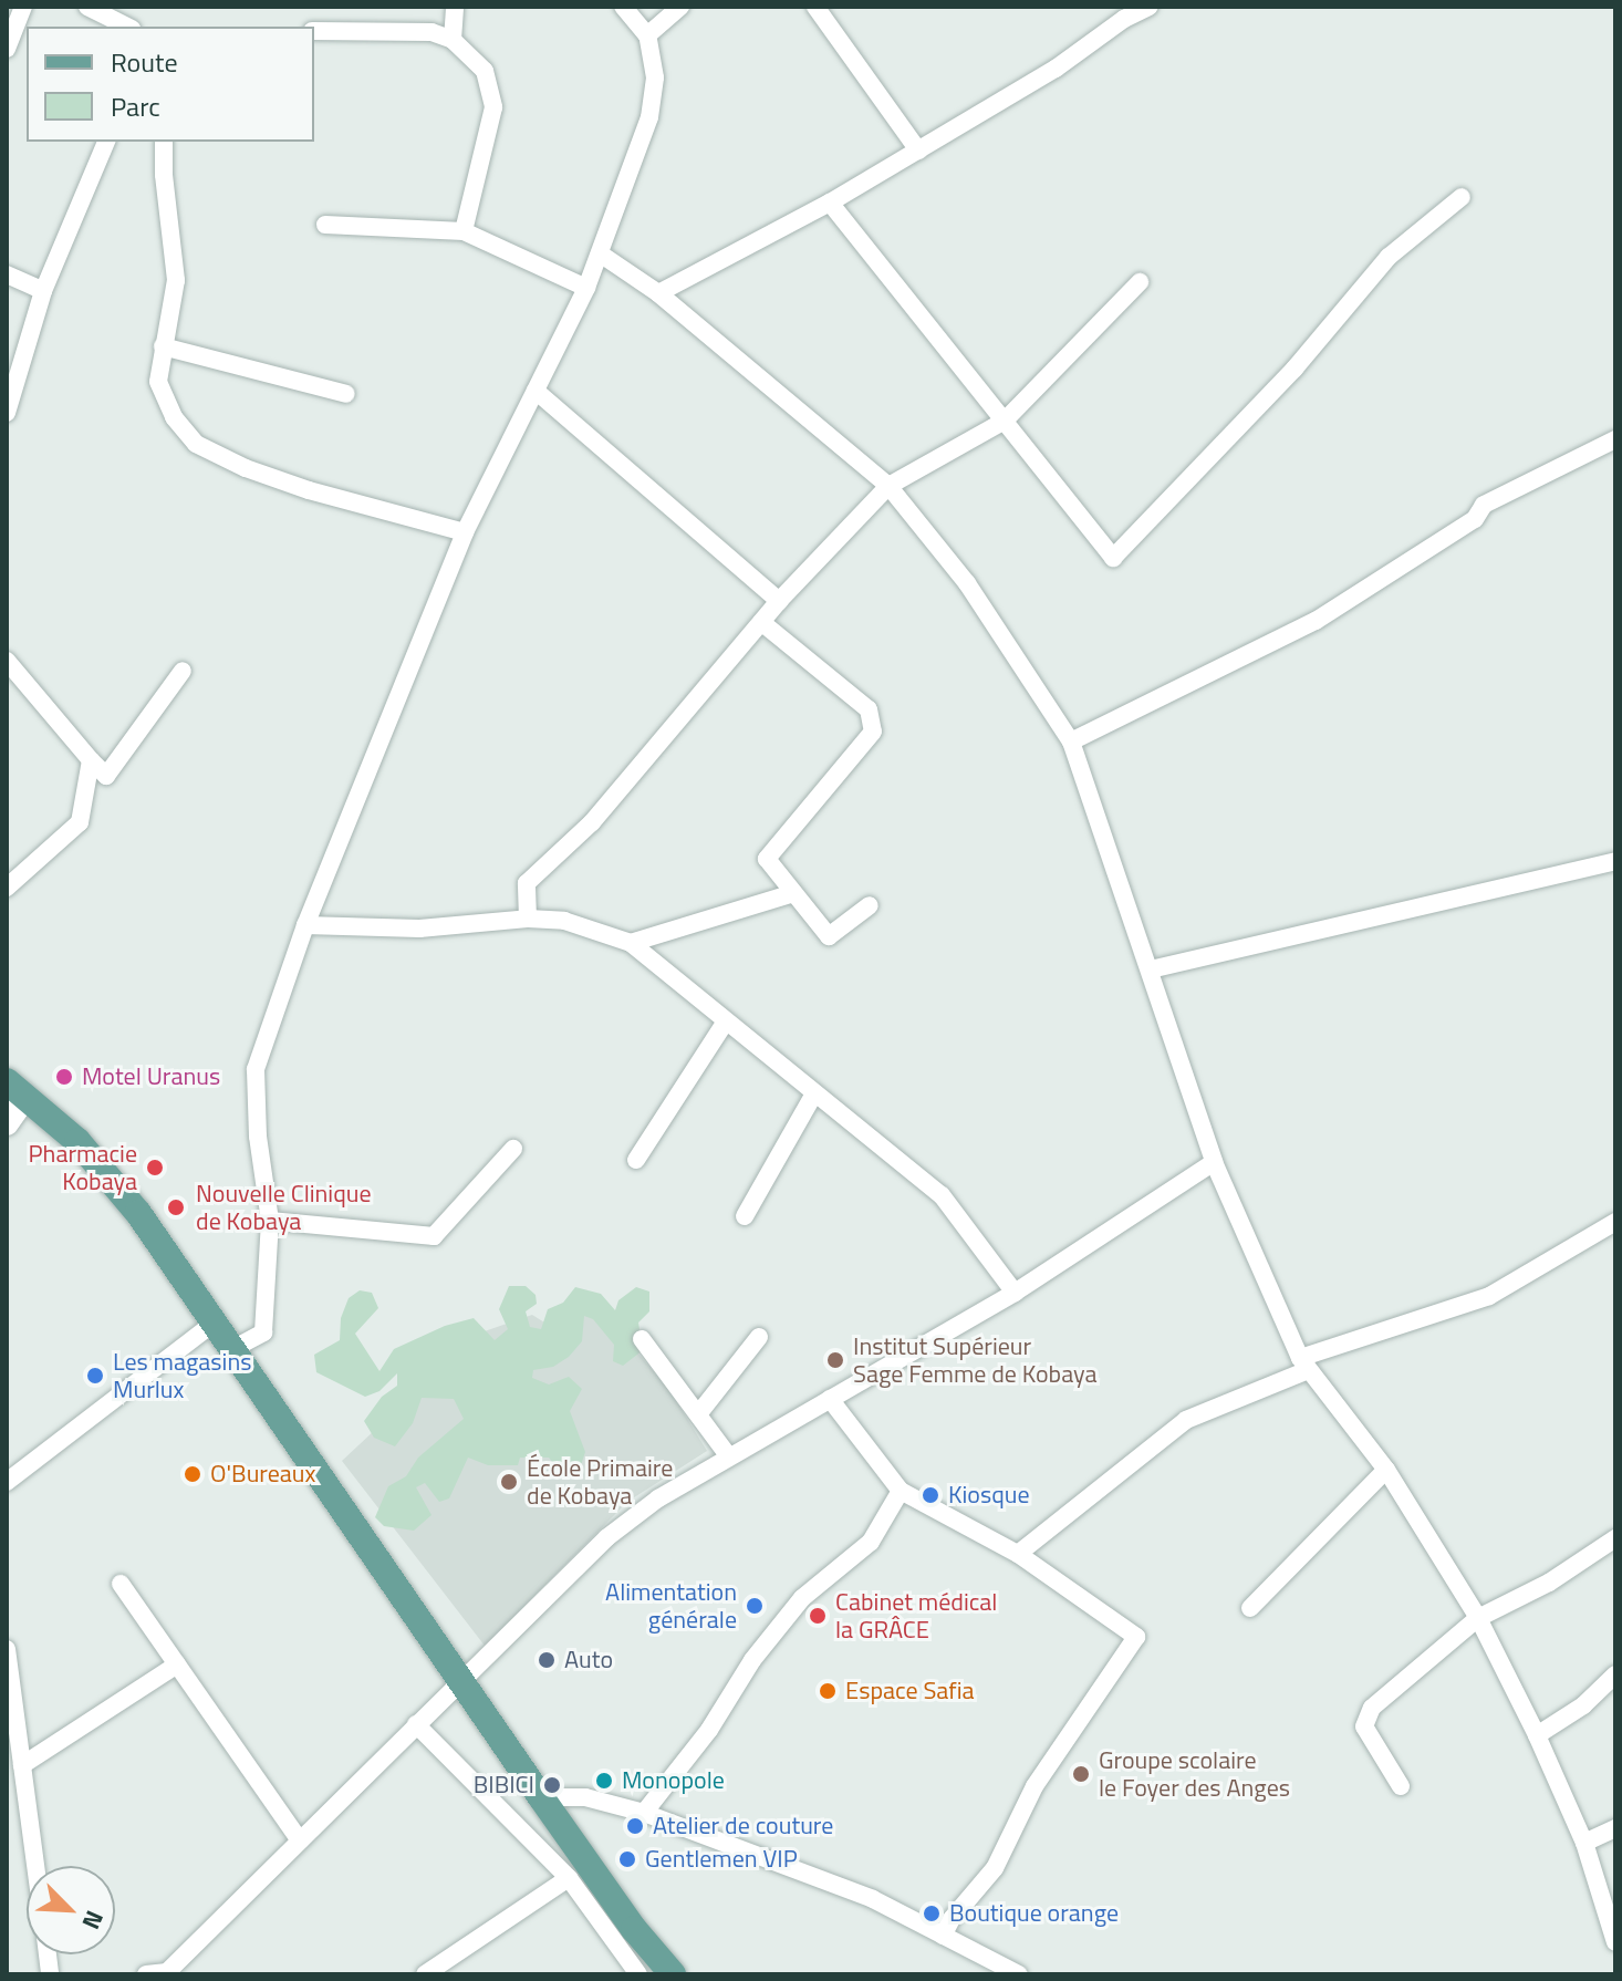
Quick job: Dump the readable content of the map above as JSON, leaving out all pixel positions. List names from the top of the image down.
{
  "places": [
    "Motel Uranus",
    "Pharmacie Kobaya",
    "Nouvelle Clinique de Kobaya",
    "Institut Supérieur Sage Femme de Kobaya",
    "Les magasins Murlux",
    "O'Bureaux",
    "École Primaire de Kobaya",
    "Kiosque",
    "Alimentation générale",
    "Cabinet médical la GRÂCE",
    "Auto",
    "Espace Safia",
    "Groupe scolaire le Foyer des Anges",
    "Monopole",
    "BIBICI",
    "Atelier de couture",
    "Gentlemen VIP",
    "Boutique orange"
  ],
  "legend": ["Route", "Parc"],
  "north": "bottom right"
}
